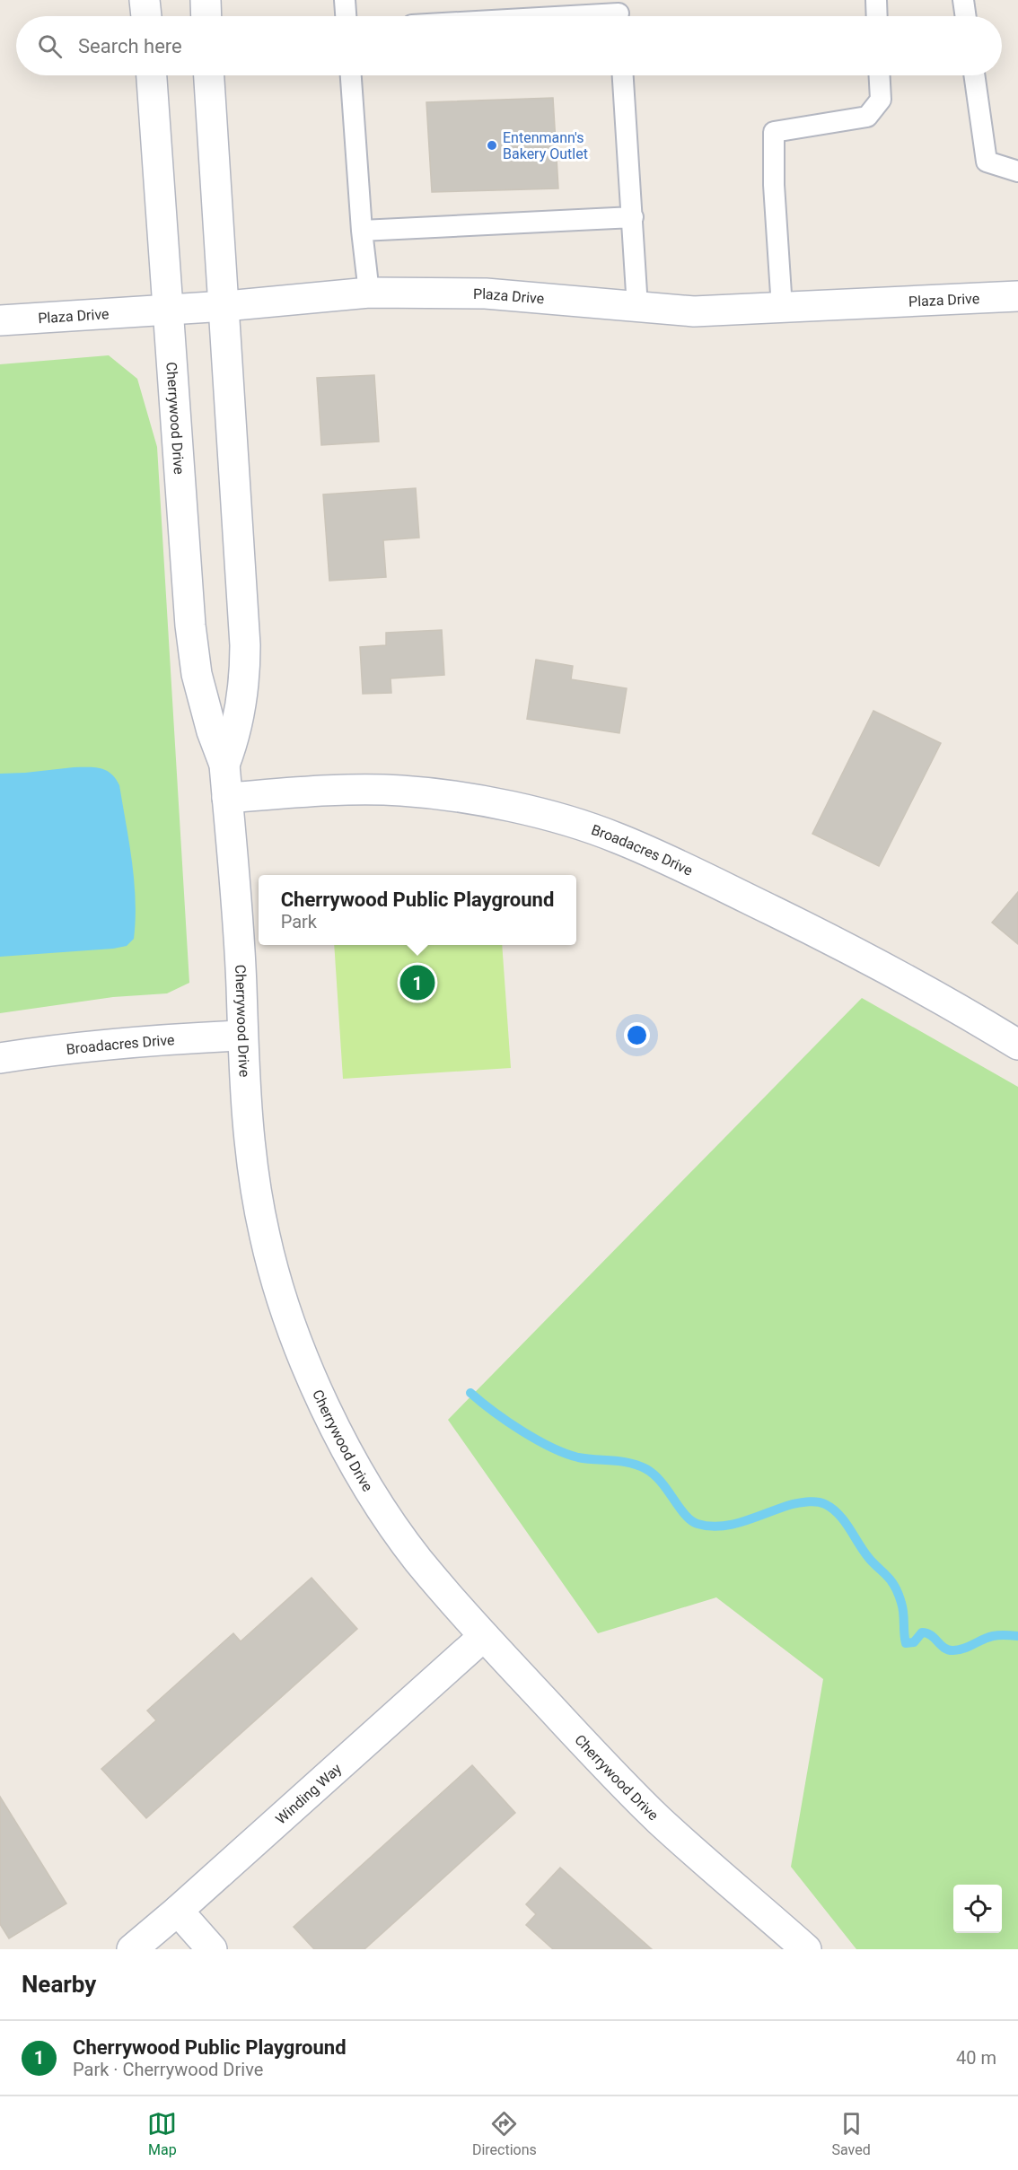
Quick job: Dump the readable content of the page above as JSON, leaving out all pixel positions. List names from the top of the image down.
{
  "streets": {
    "street": [
      "Plaza Drive",
      "Cherrywood Drive",
      "Broadacres Drive",
      "Winding Way"
    ]
  },
  "crossings": [
    ["Plaza Drive", "Cherrywood Drive"],
    ["Cherrywood Drive", "Broadacres Drive"],
    ["Cherrywood Drive", "Winding Way"]
  ],
  "places": ["Entenmann's Bakery Outlet"],
  "page": {
    "search": "Search here",
    "popup": ["Cherrywood Public Playground", "Park"],
    "pins": "1",
    "heading": "Nearby",
    "list": [
      {
        "mark": "1",
        "name": "Cherrywood Public Playground",
        "note": "Park · Cherrywood Drive",
        "value": "40 m"
      }
    ],
    "nav": ["Map", "Directions", "Saved"]
  }
}
